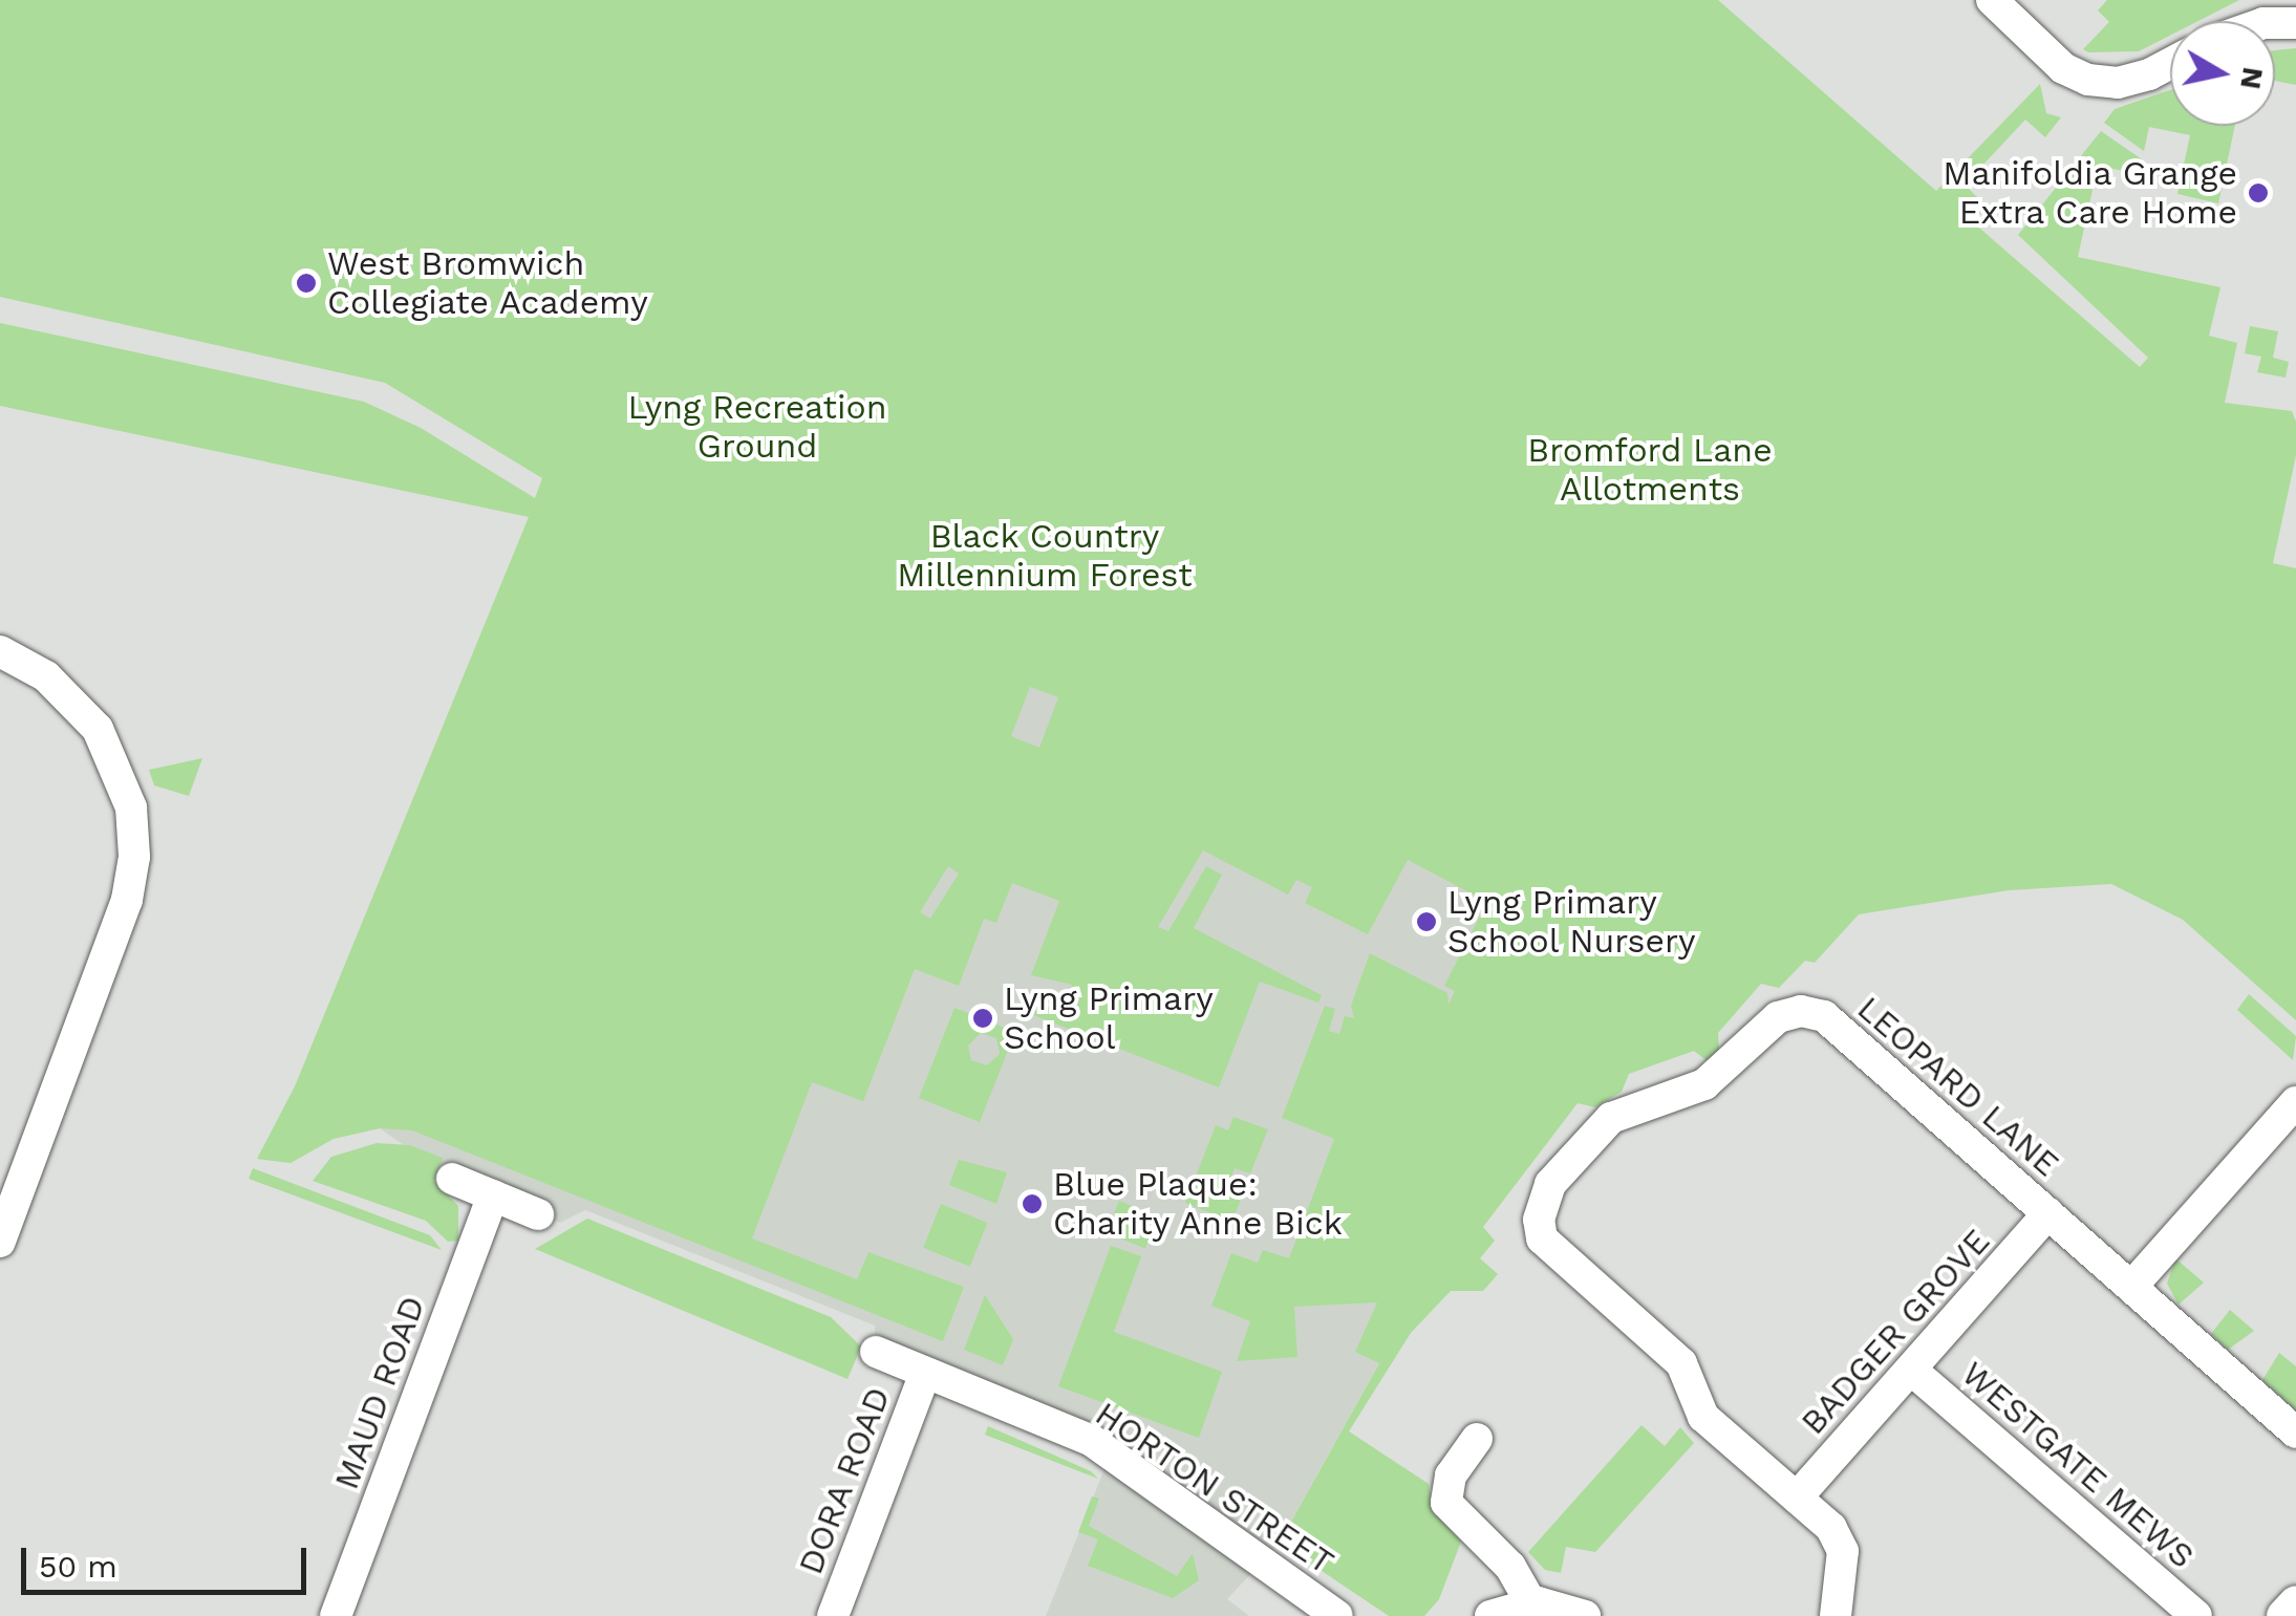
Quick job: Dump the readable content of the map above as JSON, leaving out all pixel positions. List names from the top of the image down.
{
  "streets": {
    "street": [
      "LEOPARD LANE",
      "BADGER GROVE",
      "MAUD ROAD",
      "WESTGATE MEWS",
      "DORA ROAD",
      "HORTON STREET"
    ]
  },
  "crossings": [
    ["LEOPARD LANE", "BADGER GROVE"],
    ["BADGER GROVE", "WESTGATE MEWS"],
    ["DORA ROAD", "HORTON STREET"]
  ],
  "parks": ["Lyng Recreation Ground", "Bromford Lane Allotments", "Black Country Millennium Forest"],
  "places": [
    "Manifoldia Grange Extra Care Home",
    "West Bromwich Collegiate Academy",
    "Lyng Primary School Nursery",
    "Lyng Primary School",
    "Blue Plaque: Charity Anne Bick"
  ],
  "scale_bar": "50 m",
  "north": "right"
}
